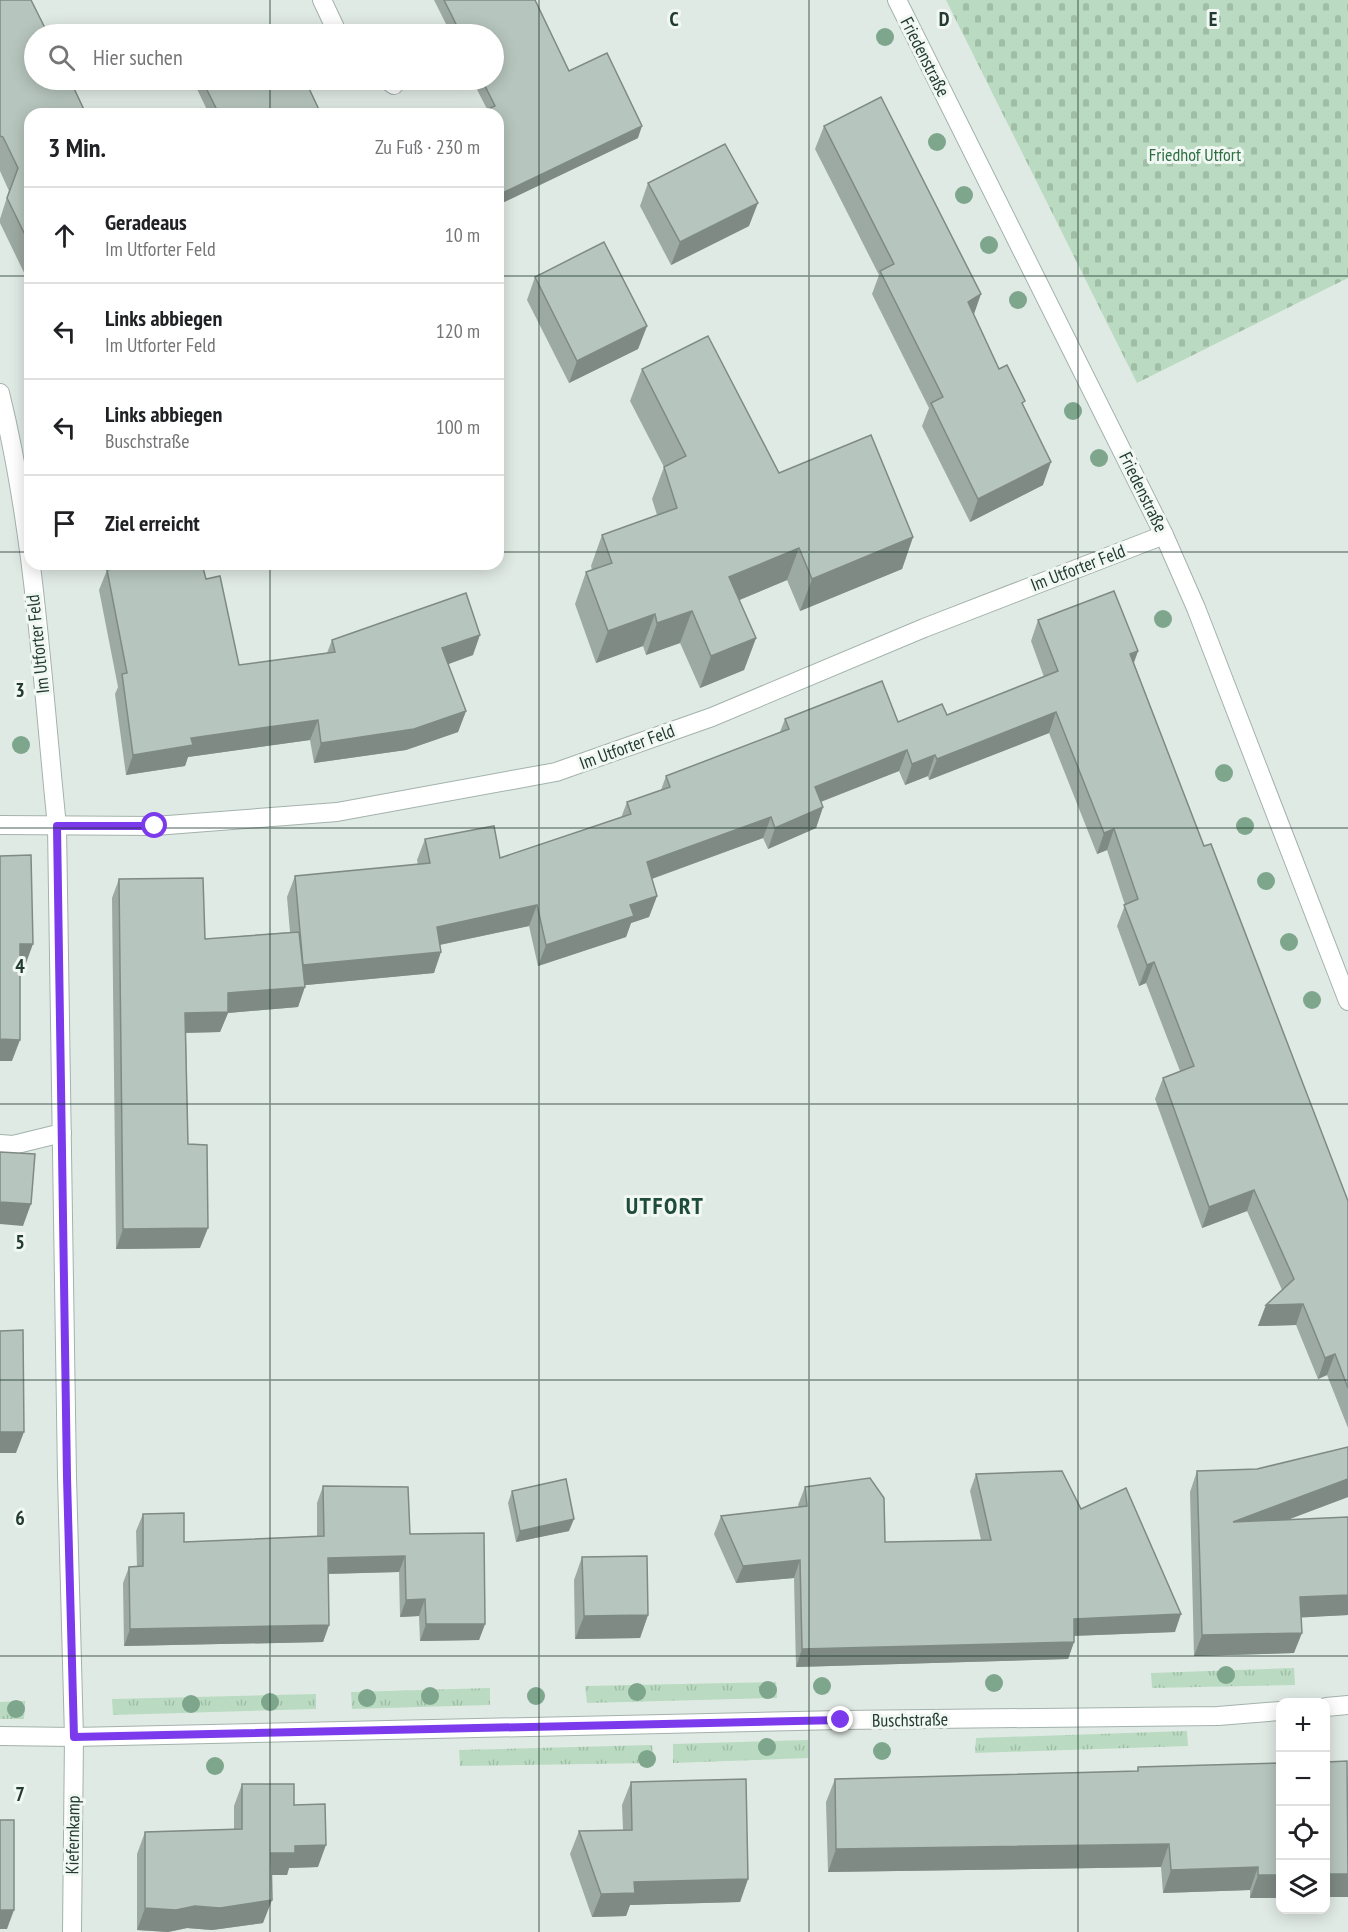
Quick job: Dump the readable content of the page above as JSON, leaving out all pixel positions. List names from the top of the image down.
{
  "streets": {
    "street": [
      "Friedenstraße",
      "Im Utforter Feld",
      "Buschstraße",
      "Kiefernkamp"
    ]
  },
  "crossings": [
    ["Friedenstraße", "Im Utforter Feld"],
    ["Im Utforter Feld", "Buschstraße"],
    ["Im Utforter Feld", "Kiefernkamp"],
    ["Buschstraße", "Kiefernkamp"]
  ],
  "districts": ["UTFORT"],
  "parks": ["Friedhof Utfort"],
  "page": {
    "search": "Hier suchen",
    "heading": ["3 Min.", "Zu Fuß · 230 m"],
    "list": [
      ["Geradeaus", "Im Utforter Feld", "10 m"],
      ["Links abbiegen", "Im Utforter Feld", "120 m"],
      ["Links abbiegen", "Buschstraße", "100 m"],
      "Ziel erreicht"
    ],
    "map_buttons": ["+", "−"]
  },
  "grid": {
    "columns": ["C", "D", "E"],
    "rows": [
      "3",
      "4",
      "5",
      "6",
      "7"
    ]
  }
}
